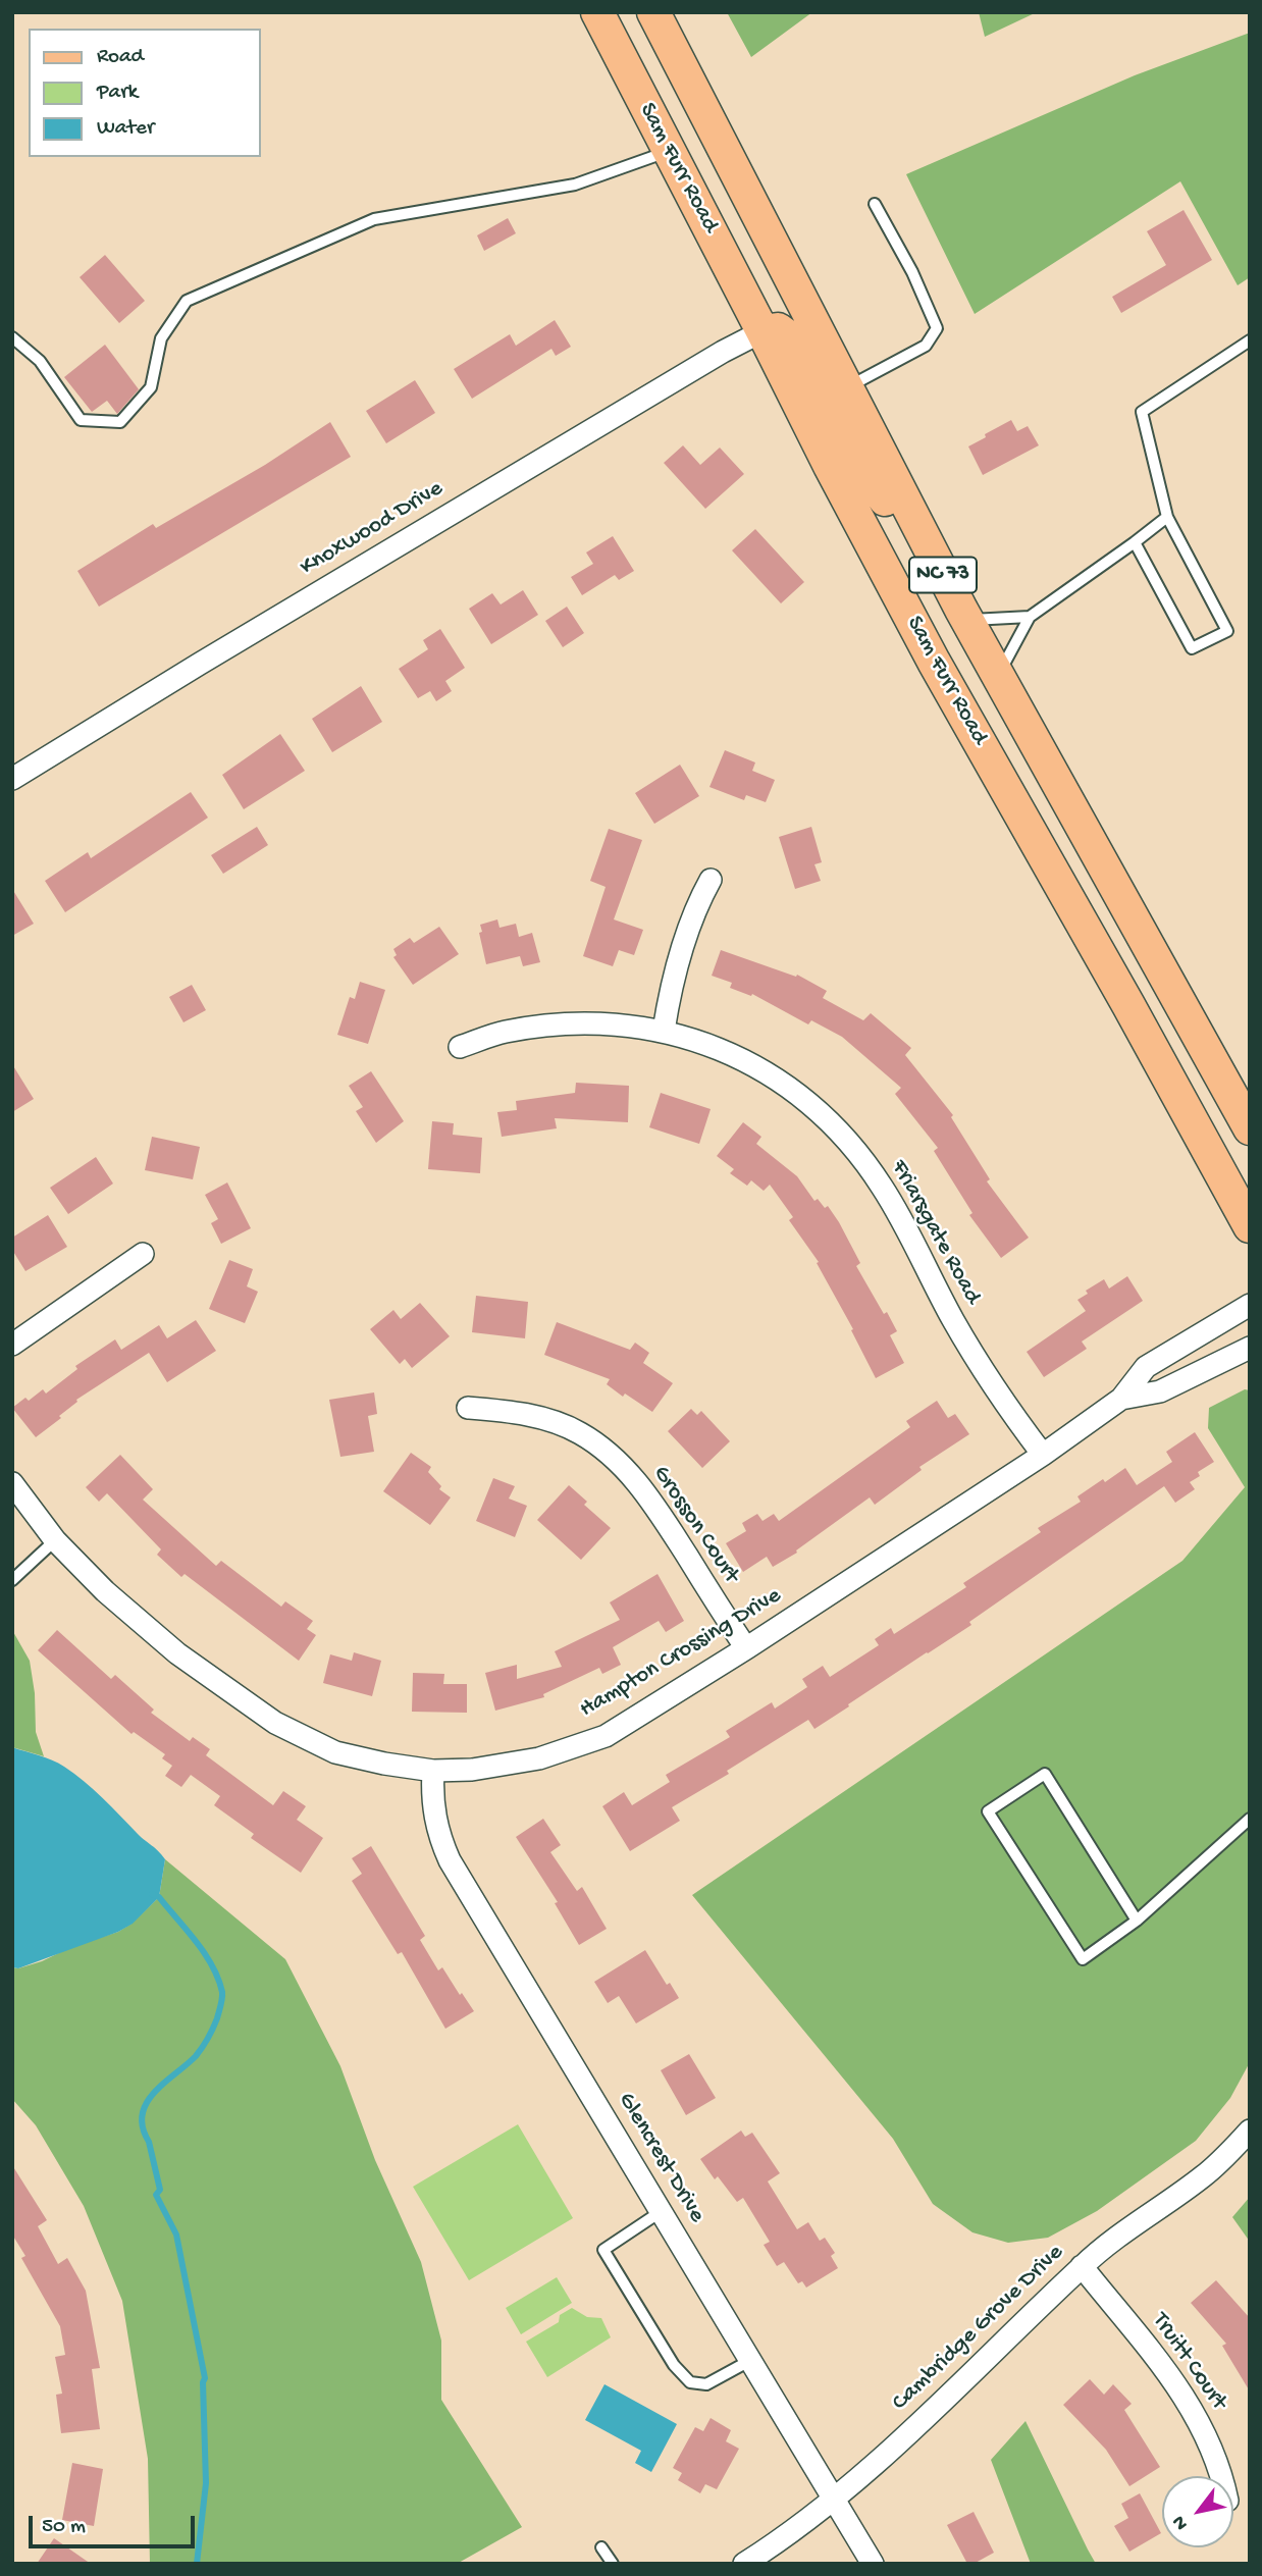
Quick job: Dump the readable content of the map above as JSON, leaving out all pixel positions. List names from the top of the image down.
{
  "streets": {
    "main road": ["Sam Furr Road", "NC 73"],
    "street": [
      "Knoxwood Drive",
      "Friarsgate Road",
      "Grosson Court",
      "Hampton Crossing Drive",
      "Glencrest Drive",
      "Cambridge Grove Drive",
      "Truitt Court"
    ]
  },
  "crossings": [
    ["Sam Furr Road", "Knoxwood Drive"],
    ["Friarsgate Road", "Hampton Crossing Drive"],
    ["Grosson Court", "Hampton Crossing Drive"],
    ["Hampton Crossing Drive", "Glencrest Drive"],
    ["Glencrest Drive", "Cambridge Grove Drive"],
    ["Cambridge Grove Drive", "Truitt Court"]
  ],
  "legend": ["Road", "Park", "Water"],
  "scale_bar": "50 m",
  "north": "bottom left"
}
